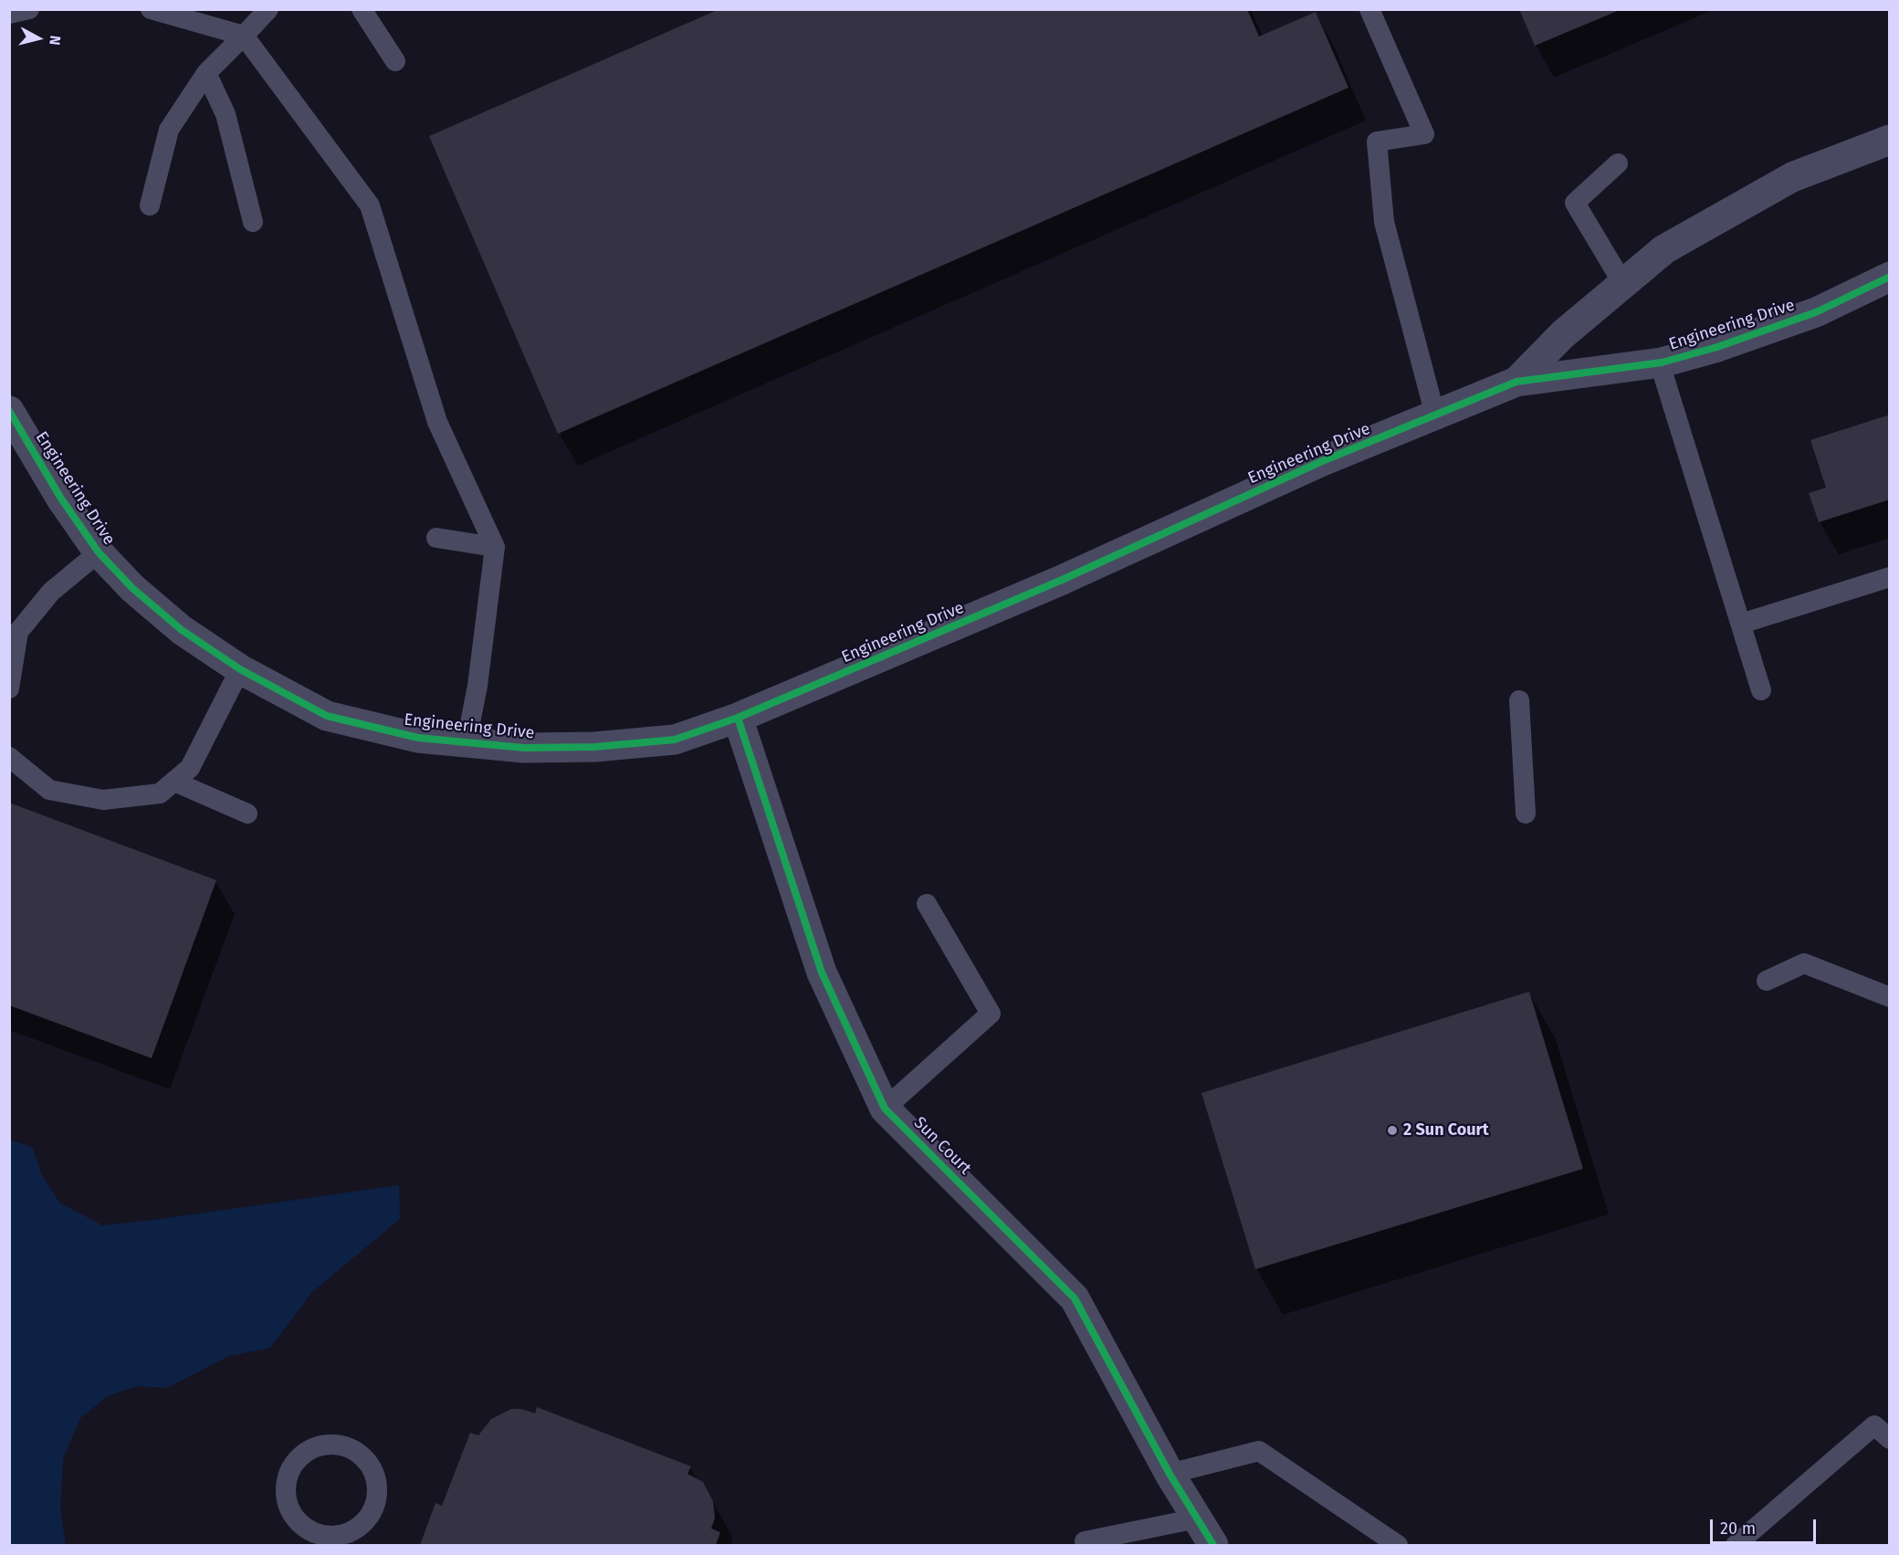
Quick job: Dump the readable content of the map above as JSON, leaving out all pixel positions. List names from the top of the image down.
{
  "streets": {
    "street": ["Engineering Drive", "Sun Court"]
  },
  "crossings": [
    ["Engineering Drive", "Sun Court"]
  ],
  "places": ["2 Sun Court"],
  "scale_bar": "20 m",
  "north": "right"
}
